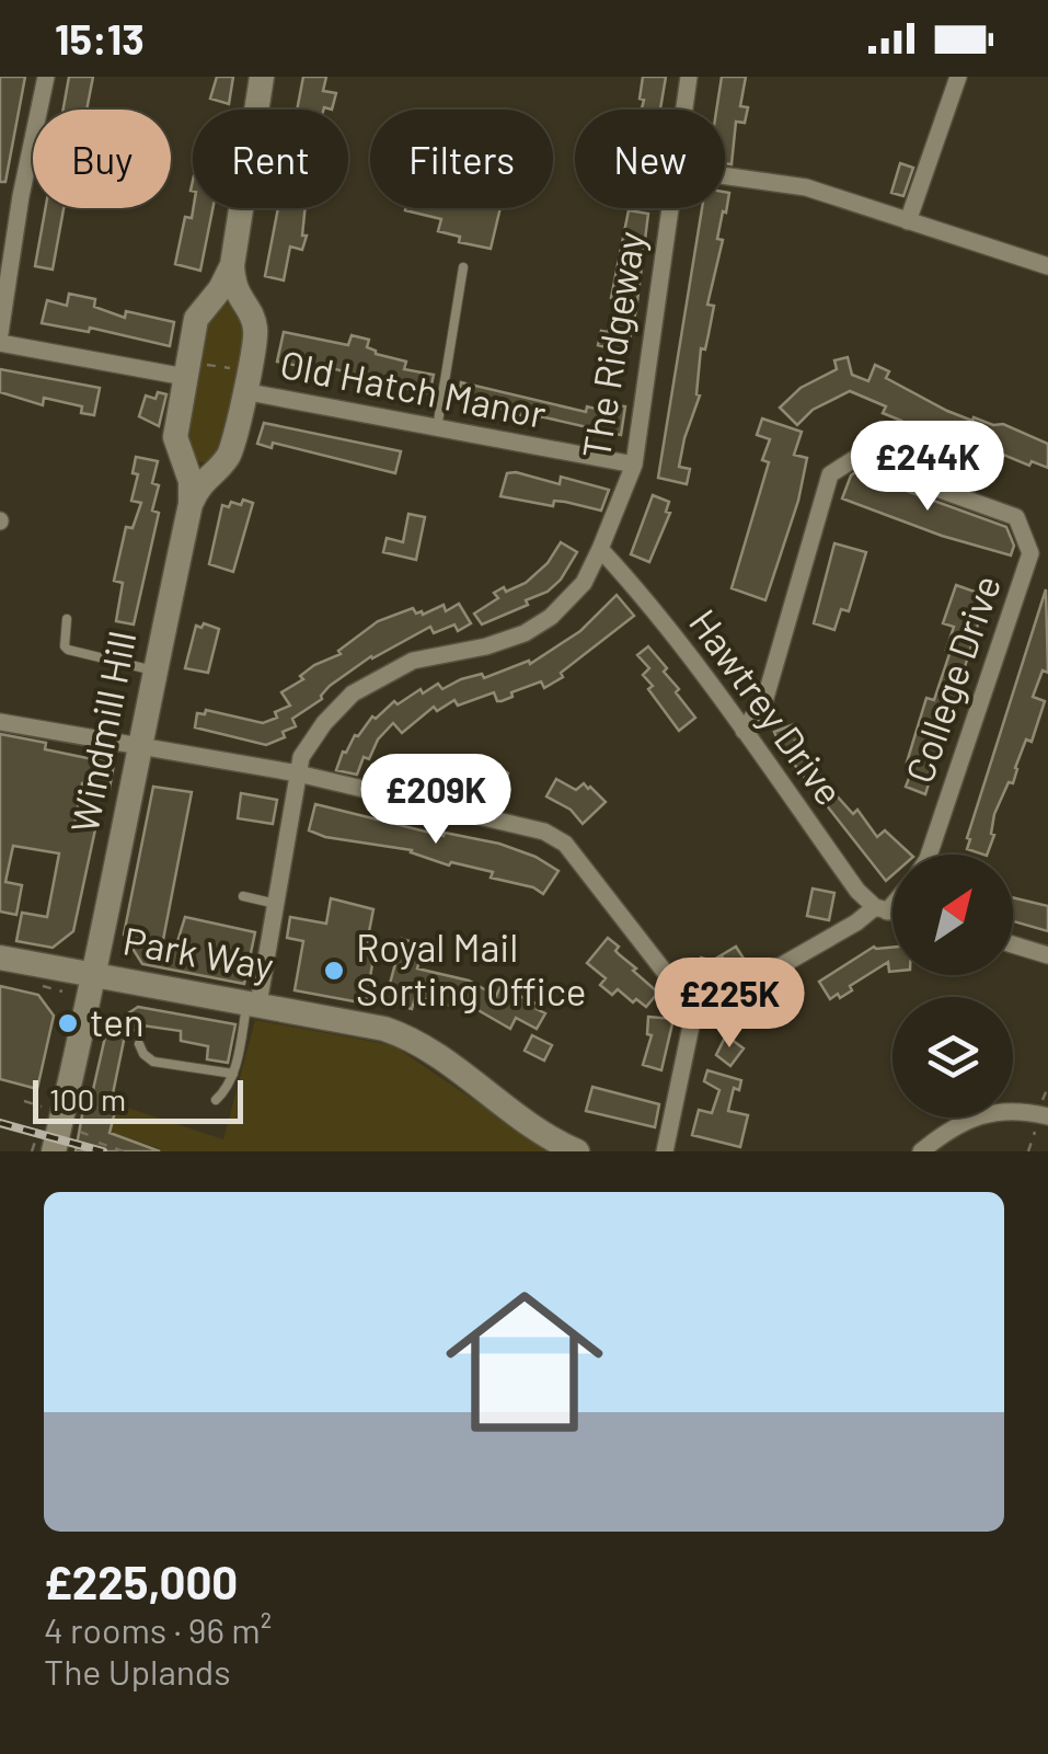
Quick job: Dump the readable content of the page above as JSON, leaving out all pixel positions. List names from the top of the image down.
{
  "streets": {
    "street": [
      "The Ridgeway",
      "Old Hatch Manor",
      "College Drive",
      "Hawtrey Drive",
      "Windmill Hill",
      "Park Way"
    ]
  },
  "crossings": [
    ["The Ridgeway", "Old Hatch Manor"],
    ["The Ridgeway", "Hawtrey Drive"],
    ["The Ridgeway", "Park Way"],
    ["Old Hatch Manor", "Windmill Hill"],
    ["College Drive", "Hawtrey Drive"],
    ["Windmill Hill", "Park Way"]
  ],
  "places": ["Royal Mail Sorting Office", "ten"],
  "scale_bar": "100 m",
  "north": "top right",
  "page": {
    "status": "15:13",
    "chip": [
      "Buy",
      "Rent",
      "Filters",
      "New"
    ],
    "price": ["£244K", "£209K", "£225K"],
    "scale": "100 m",
    "list": [
      {
        "name": "£225,000",
        "note": "4 rooms · 96 m² · The Uplands"
      }
    ]
  }
}
